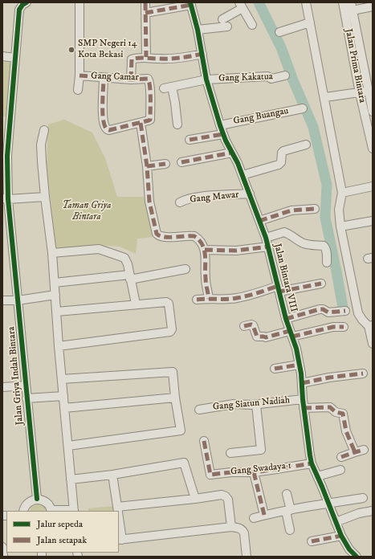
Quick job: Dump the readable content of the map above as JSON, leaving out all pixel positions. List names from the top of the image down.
{
  "streets": {
    "street": [
      "Jalan Prima Bintara",
      "Gang Camar",
      "Gang Kakatua",
      "Gang Buangau",
      "Gang Mawar",
      "Jalan Bintara VIII",
      "Jalan Griya Indah Bintara",
      "Gang Siatun Nadiah",
      "Gang Swadaya 1"
    ]
  },
  "crossings": [
    ["Gang Kakatua", "Jalan Bintara VIII"],
    ["Gang Buangau", "Jalan Bintara VIII"],
    ["Gang Mawar", "Jalan Bintara VIII"],
    ["Jalan Bintara VIII", "Gang Siatun Nadiah"],
    ["Jalan Bintara VIII", "Gang Swadaya 1"]
  ],
  "parks": ["Taman Griya Bintara"],
  "places": ["SMP Negeri 14 Kota Bekasi"],
  "legend": ["Jalur sepeda", "Jalan setapak"]
}
